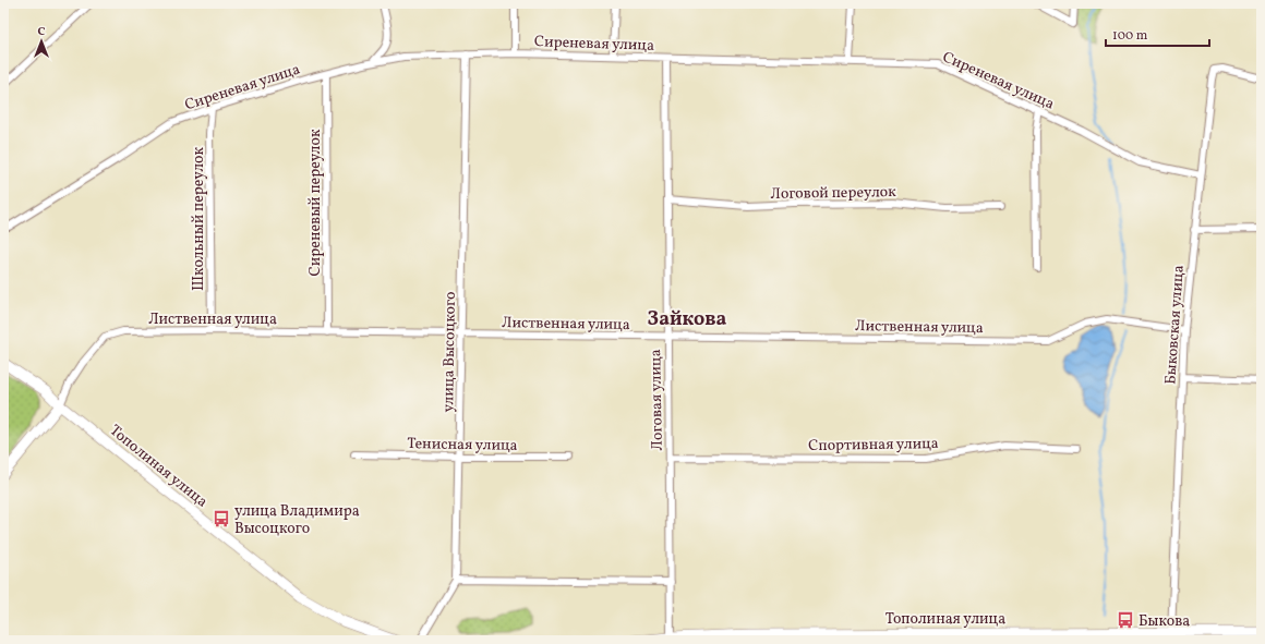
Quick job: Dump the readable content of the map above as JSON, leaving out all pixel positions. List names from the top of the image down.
{
  "streets": {
    "main road": ["Тополиная улица"],
    "street": [
      "Сиреневая улица",
      "Логовой переулок",
      "Сиреневый переулок",
      "Школьный переулок",
      "Лиственная улица",
      "Быковская улица",
      "улица Высоцкого",
      "Логовая улица",
      "Тенисная улица",
      "Спортивная улица"
    ]
  },
  "crossings": [
    ["Сиреневая улица", "Сиреневый переулок"],
    ["Сиреневая улица", "Школьный переулок"],
    ["Сиреневая улица", "Быковская улица"],
    ["Сиреневая улица", "улица Высоцкого"],
    ["Сиреневая улица", "Логовая улица"],
    ["Логовой переулок", "Логовая улица"],
    ["Сиреневый переулок", "Лиственная улица"],
    ["Школьный переулок", "Лиственная улица"],
    ["Лиственная улица", "Быковская улица"],
    ["Лиственная улица", "улица Высоцкого"],
    ["Лиственная улица", "Логовая улица"],
    ["Лиственная улица", "Тополиная улица"],
    ["Быковская улица", "Тополиная улица"],
    ["улица Высоцкого", "Тенисная улица"],
    ["Логовая улица", "Спортивная улица"],
    ["Логовая улица", "Тополиная улица"]
  ],
  "districts": ["Зайкова"],
  "places": {
    "bus stop": ["улица Владимира Высоцкого", "Быкова"]
  },
  "scale_bar": "100 m",
  "north": "top"
}
